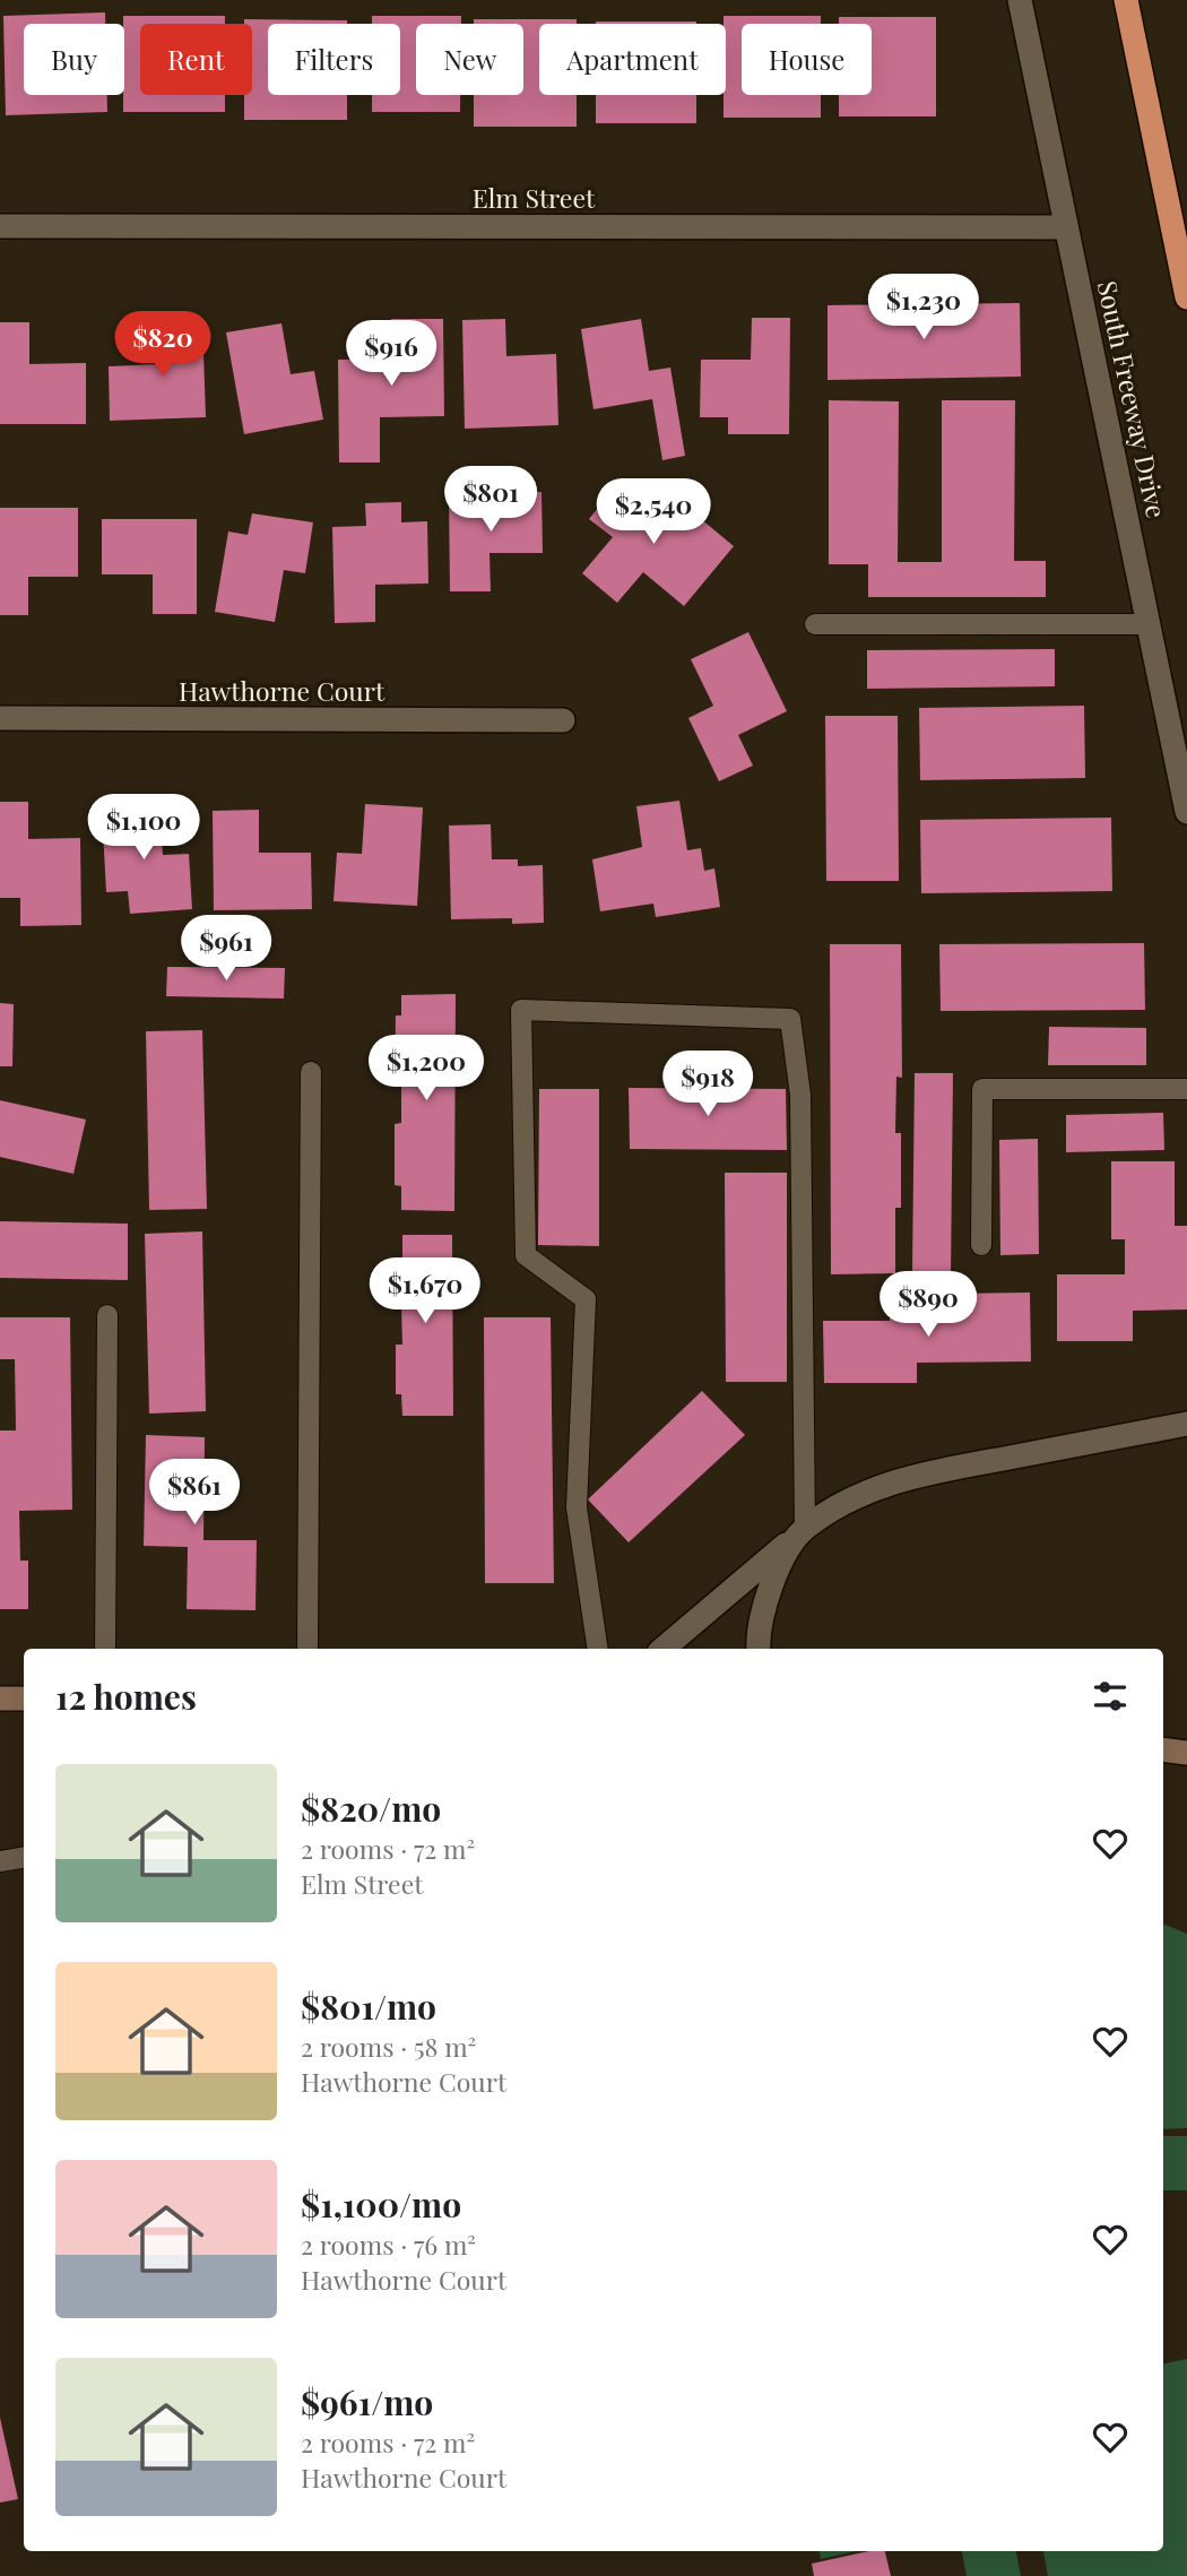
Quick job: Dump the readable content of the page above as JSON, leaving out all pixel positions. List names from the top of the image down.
{
  "streets": {
    "street": ["Elm Street", "South Freeway Drive", "Hawthorne Court"]
  },
  "crossings": [
    ["Elm Street", "South Freeway Drive"]
  ],
  "page": {
    "chip": [
      "Buy",
      "Rent",
      "Filters",
      "New",
      "Apartment",
      "House"
    ],
    "price": [
      "$1,230",
      "$820",
      "$916",
      "$801",
      "$2,540",
      "$1,100",
      "$961",
      "$1,200",
      "$918",
      "$1,670",
      "$890",
      "$861"
    ],
    "heading": "12 homes",
    "list": [
      {
        "name": "$820/mo",
        "note": "2 rooms · 72 m² · Elm Street"
      },
      {
        "name": "$801/mo",
        "note": "2 rooms · 58 m² · Hawthorne Court"
      },
      {
        "name": "$1,100/mo",
        "note": "2 rooms · 76 m² · Hawthorne Court"
      },
      {
        "name": "$961/mo",
        "note": "2 rooms · 72 m² · Hawthorne Court"
      }
    ]
  }
}
